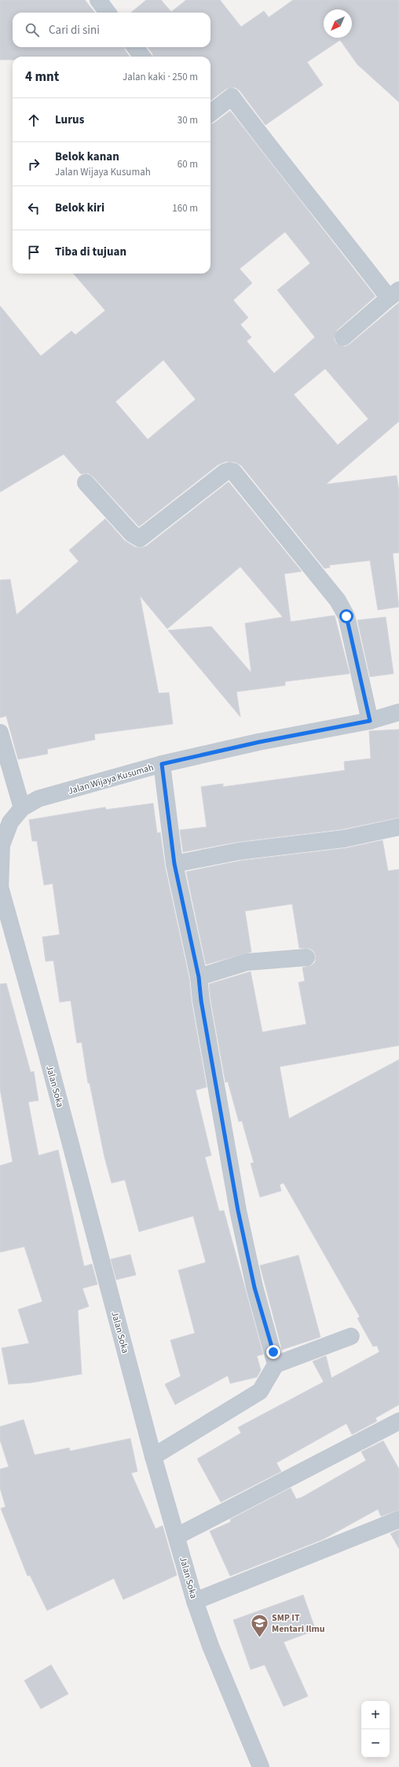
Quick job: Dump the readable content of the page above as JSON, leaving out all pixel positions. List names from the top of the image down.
{
  "streets": {
    "street": ["Jalan Wijaya Kusumah", "Jalan Soka"]
  },
  "crossings": [
    ["Jalan Wijaya Kusumah", "Jalan Soka"]
  ],
  "places": {
    "school or university": ["SMP IT Mentari Ilmu"]
  },
  "north": "bottom left",
  "page": {
    "search": "Cari di sini",
    "heading": ["4 mnt", "Jalan kaki · 250 m"],
    "list": [
      ["Lurus", "30 m"],
      ["Belok kanan", "Jalan Wijaya Kusumah", "60 m"],
      ["Belok kiri", "160 m"],
      "Tiba di tujuan"
    ],
    "map_buttons": ["+", "−"]
  }
}
